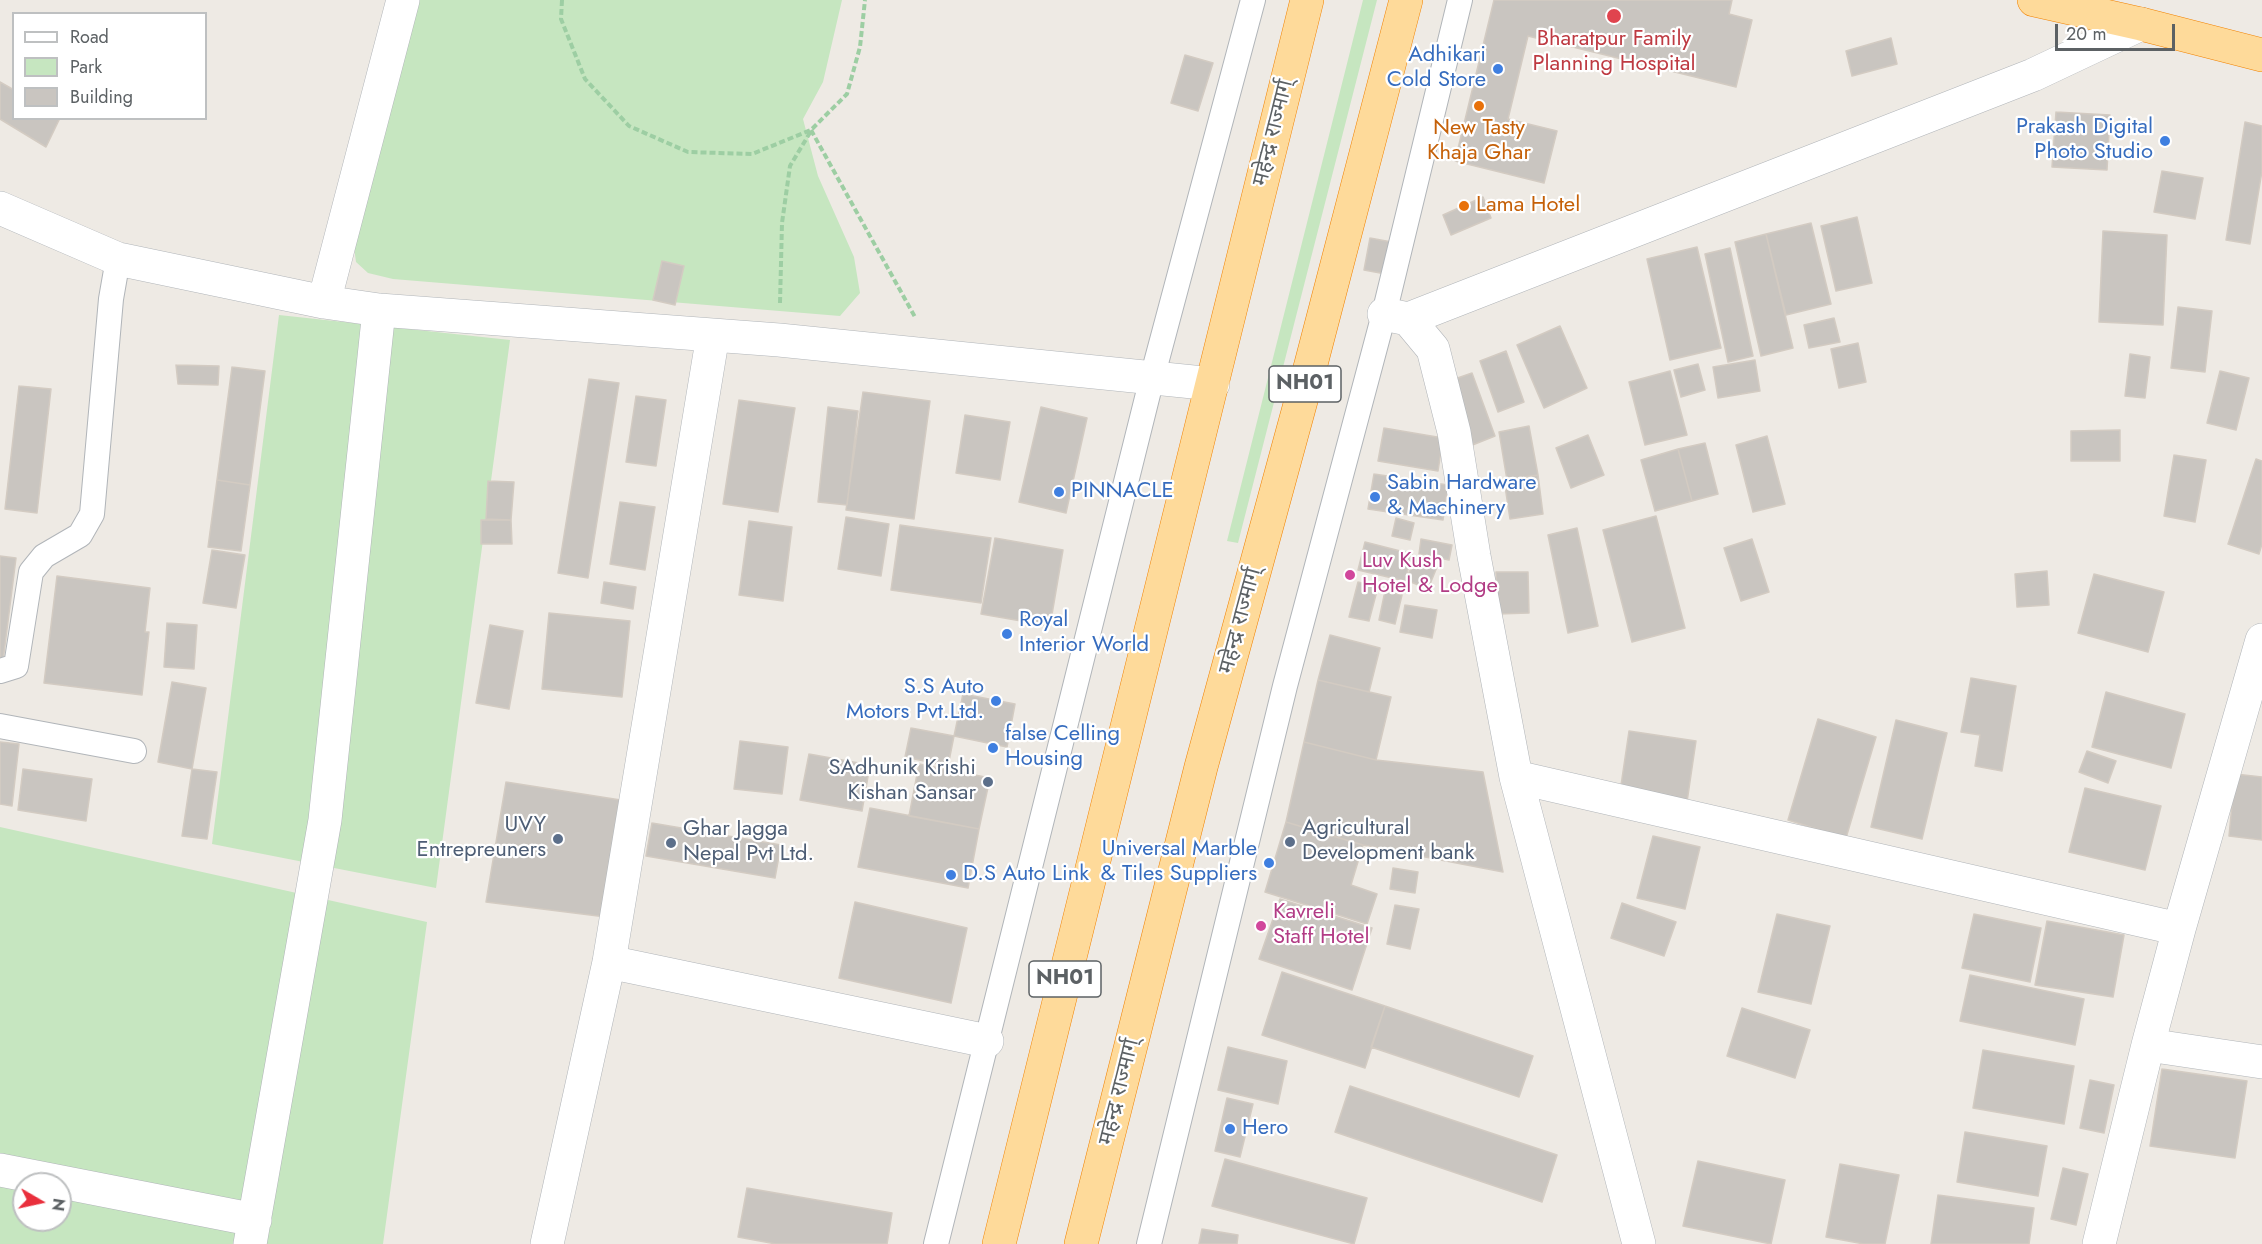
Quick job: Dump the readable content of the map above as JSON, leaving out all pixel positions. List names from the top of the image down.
{
  "streets": {
    "highway": ["महेन्द्र राज्मार्ग्", "NH01"]
  },
  "places": [
    "Bharatpur Family Planning Hospital",
    "Adhikari Cold Store",
    "New Tasty Khaja Ghar",
    "Prakash Digital Photo Studio",
    "Lama Hotel",
    "PINNACLE",
    "Sabin Hardware & Machinery",
    "Luv Kush Hotel & Lodge",
    "Royal Interior World",
    "S.S Auto Motors Pvt.Ltd.",
    "false Celling Housing",
    "SAdhunik Krishi Kishan Sansar",
    "UVY Entrepreuners",
    "Agricultural Development bank",
    "Ghar Jagga Nepal Pvt Ltd.",
    "Universal Marble & Tiles Suppliers",
    "D.S Auto Link",
    "Kavreli Staff Hotel",
    "Hero"
  ],
  "legend": ["Road", "Park", "Building"],
  "scale_bar": "20 m",
  "north": "right"
}
